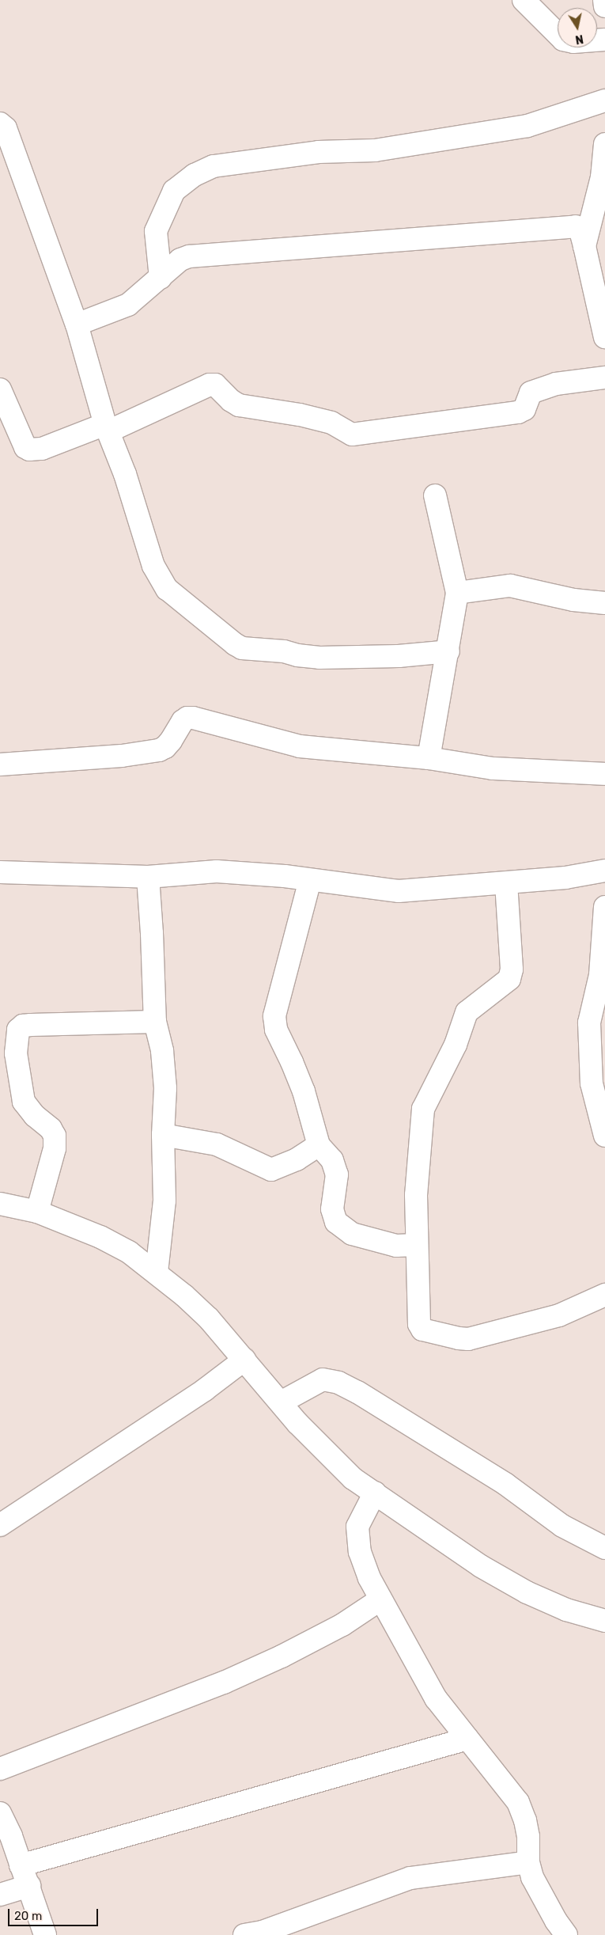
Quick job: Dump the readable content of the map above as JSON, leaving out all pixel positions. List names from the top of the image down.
{
  "scale_bar": "20 m",
  "north": "bottom"
}
